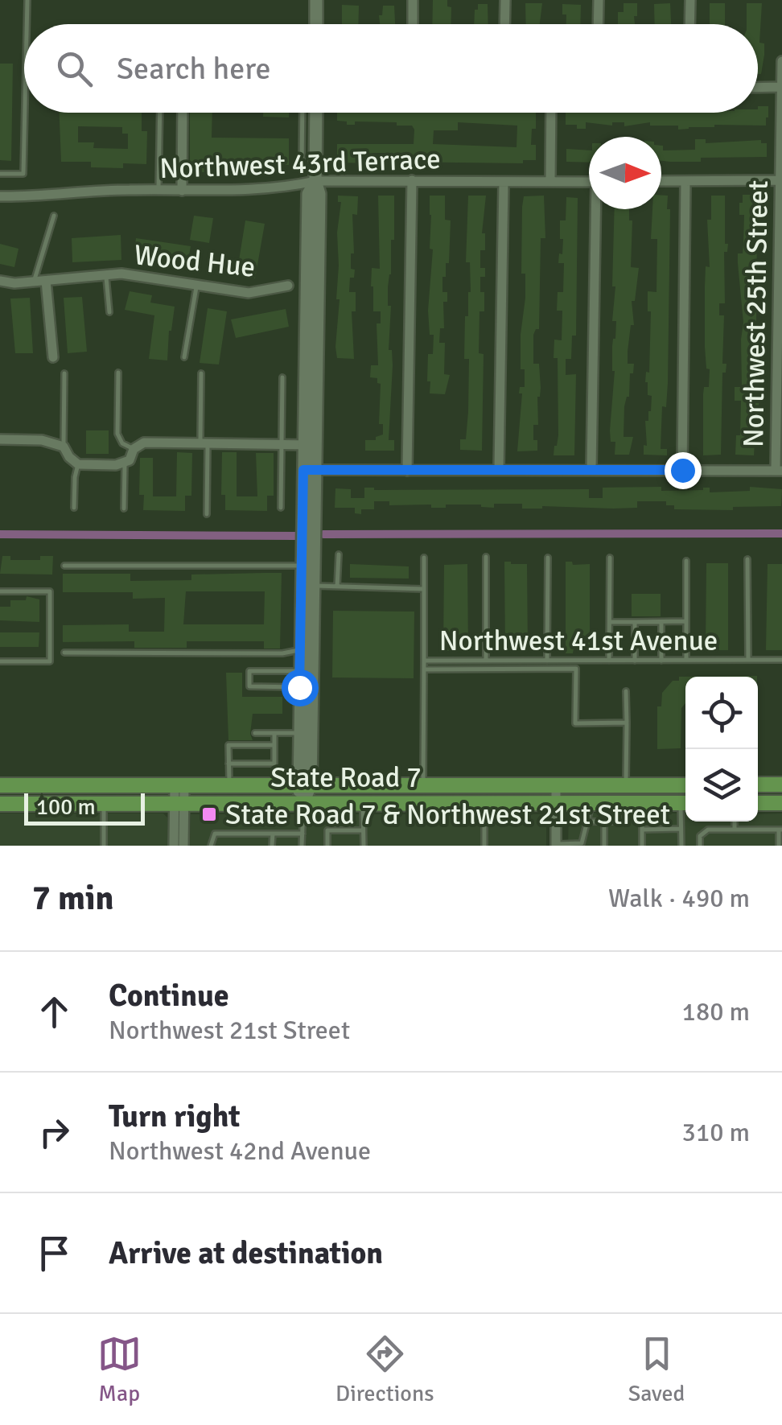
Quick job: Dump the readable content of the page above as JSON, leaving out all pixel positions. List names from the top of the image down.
{
  "streets": {
    "main road": ["State Road 7"],
    "street": ["Northwest 43rd Terrace", "Wood Hue", "Northwest 25th Street"],
    "lane": ["Northwest 41st Avenue"]
  },
  "places": {
    "transit": ["State Road 7 & Northwest 21st Street"]
  },
  "scale_bar": "100 m",
  "north": "right",
  "page": {
    "search": "Search here",
    "scale": "100 m",
    "heading": ["7 min", "Walk · 490 m"],
    "list": [
      ["Continue", "Northwest 21st Street", "180 m"],
      ["Turn right", "Northwest 42nd Avenue", "310 m"],
      "Arrive at destination"
    ],
    "nav": ["Map", "Directions", "Saved"]
  }
}
